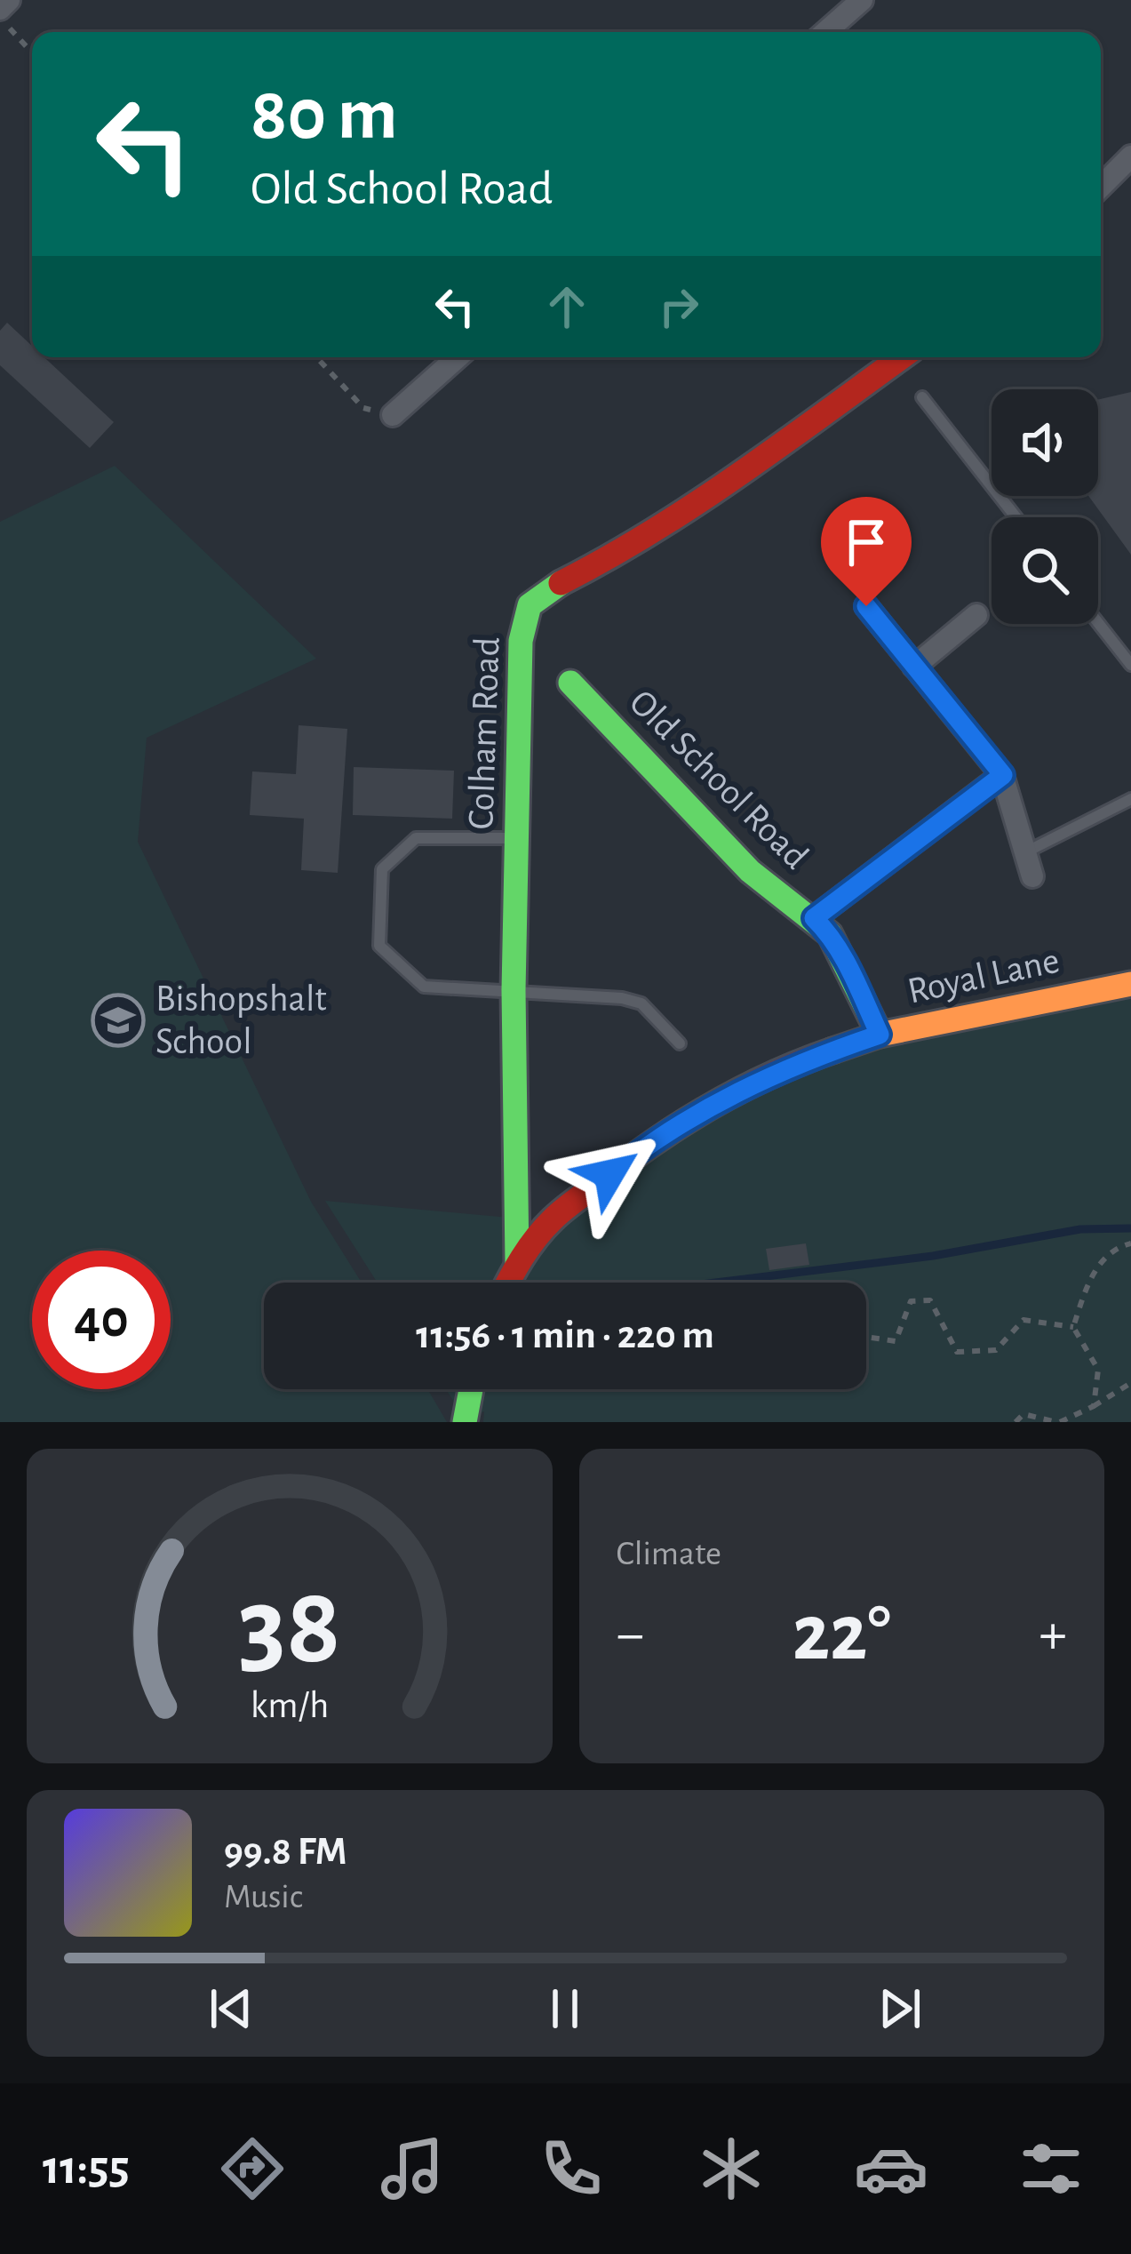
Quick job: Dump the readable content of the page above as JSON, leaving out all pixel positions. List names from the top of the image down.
{
  "streets": {
    "street": ["Colham Road", "Old School Road", "Royal Lane"]
  },
  "crossings": [
    ["Colham Road", "Royal Lane"],
    ["Old School Road", "Royal Lane"]
  ],
  "places": {
    "school or university": ["Bishopshalt School"]
  },
  "page": {
    "turn": ["80 m", "Old School Road"],
    "limit": "40",
    "trip": "11:56 · 1 min · 220 m",
    "tile": "Climate",
    "heat": ["−", "22°", "+"],
    "song": ["99.8 FM", "Music"],
    "tabs": "11:55",
    "gauge": ["38", "km/h"]
  }
}
